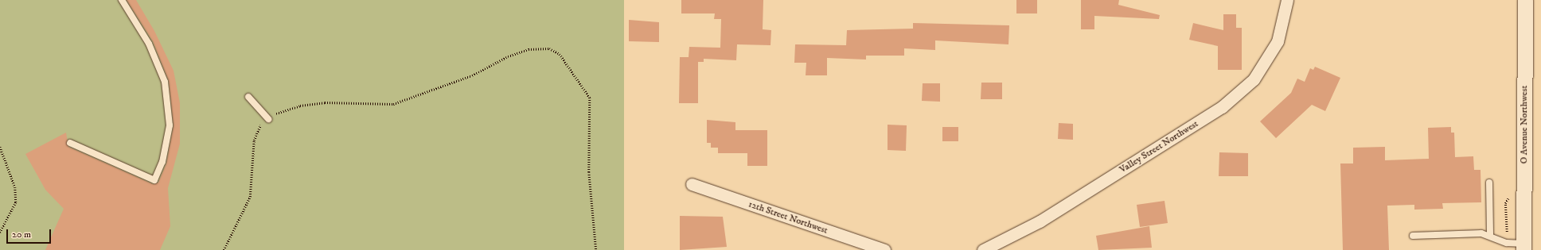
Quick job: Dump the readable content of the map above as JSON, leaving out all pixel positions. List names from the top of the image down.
{
  "streets": {
    "street": ["O Avenue Northwest", "Valley Street Northwest", "12th Street Northwest"]
  },
  "scale_bar": "20 m"
}
